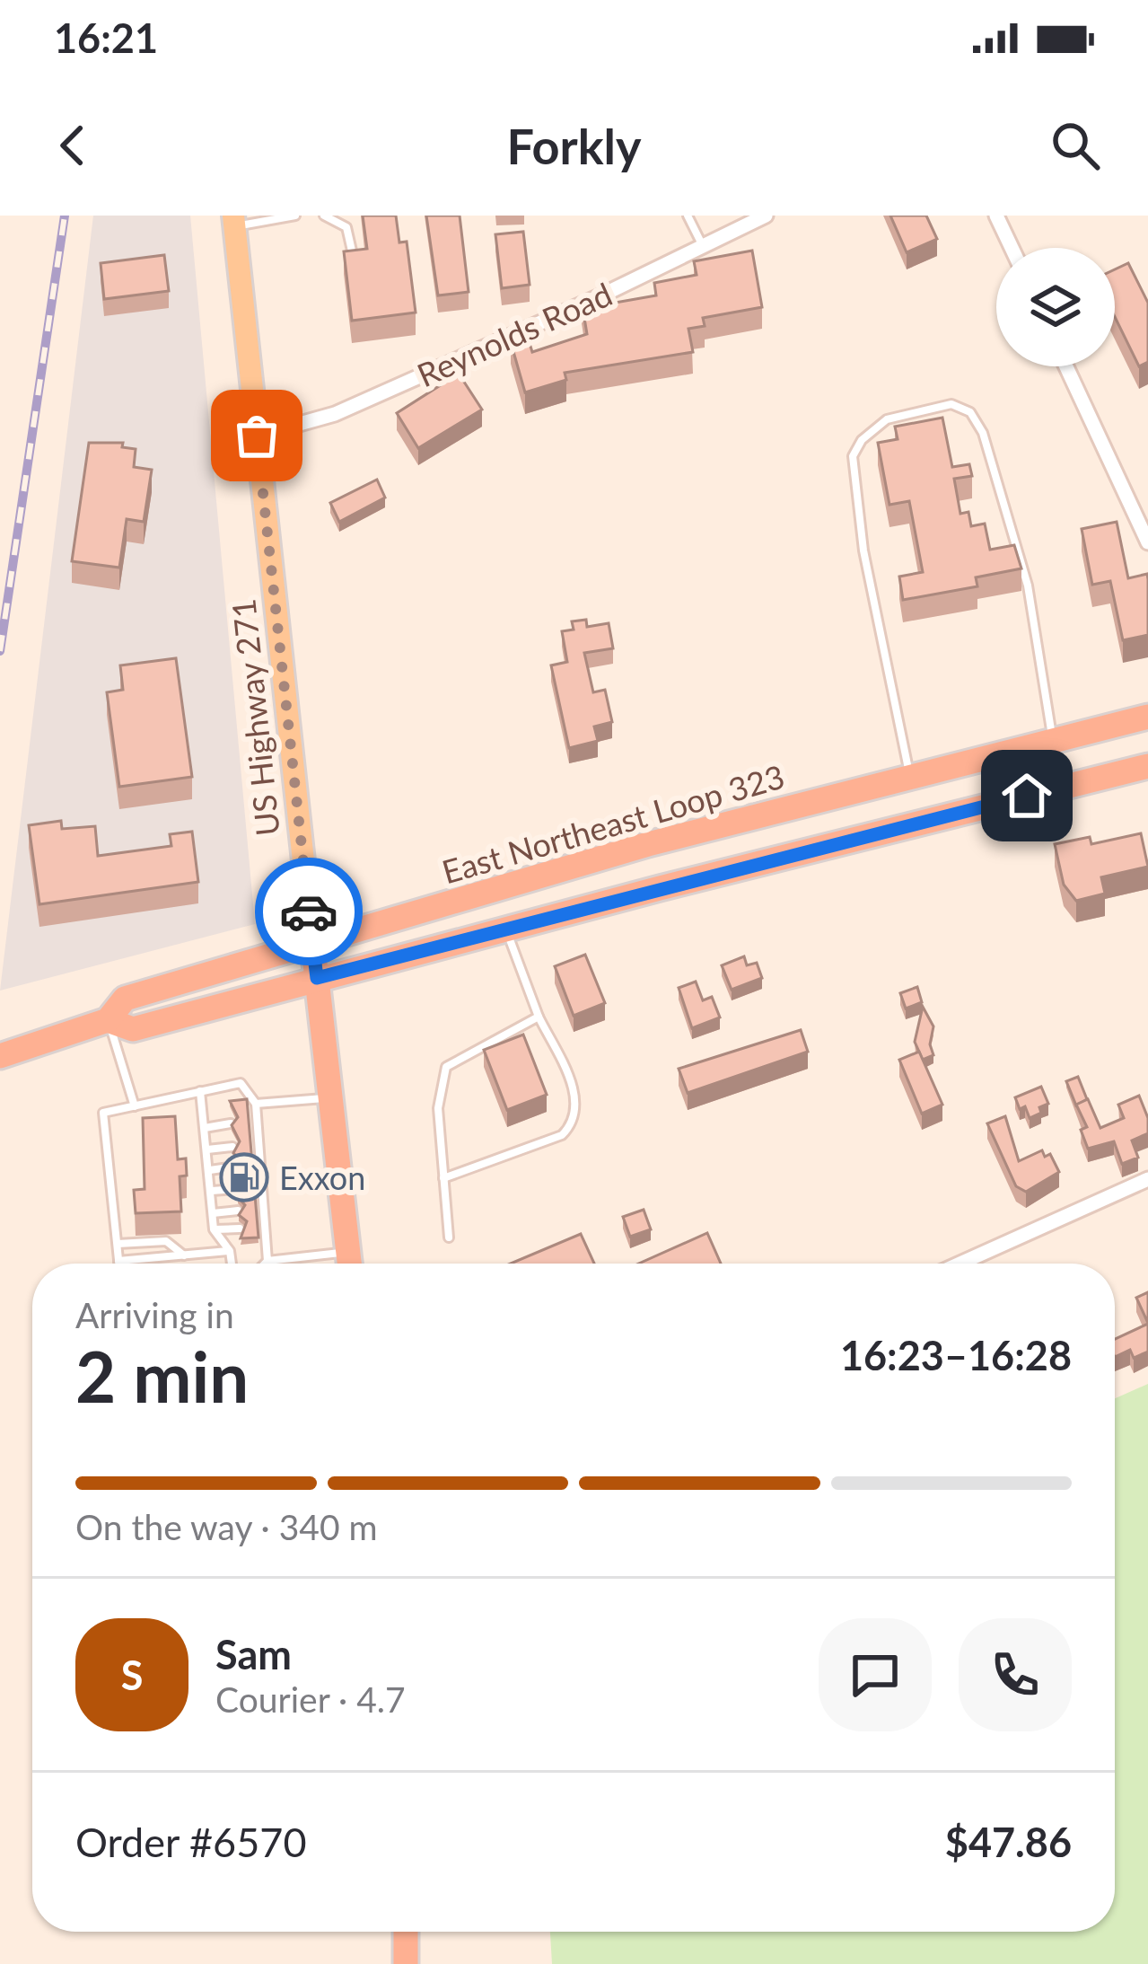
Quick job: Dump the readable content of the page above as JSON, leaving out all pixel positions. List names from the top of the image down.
{
  "streets": {
    "highway": ["US Highway 271", "East Northeast Loop 323"],
    "street": ["Reynolds Road"]
  },
  "crossings": [
    ["Reynolds Road", "US Highway 271"],
    ["US Highway 271", "East Northeast Loop 323"]
  ],
  "places": {
    "fuel station": ["Exxon"]
  },
  "page": {
    "status": "16:21",
    "header": "Forkly",
    "heading": ["2 min", "Arriving in", "16:23–16:28"],
    "panel": [
      "Sam",
      "Courier · 4.7",
      "Order #6570",
      "$47.86"
    ],
    "bar": "On the way · 340 m",
    "round": "S"
  }
}
